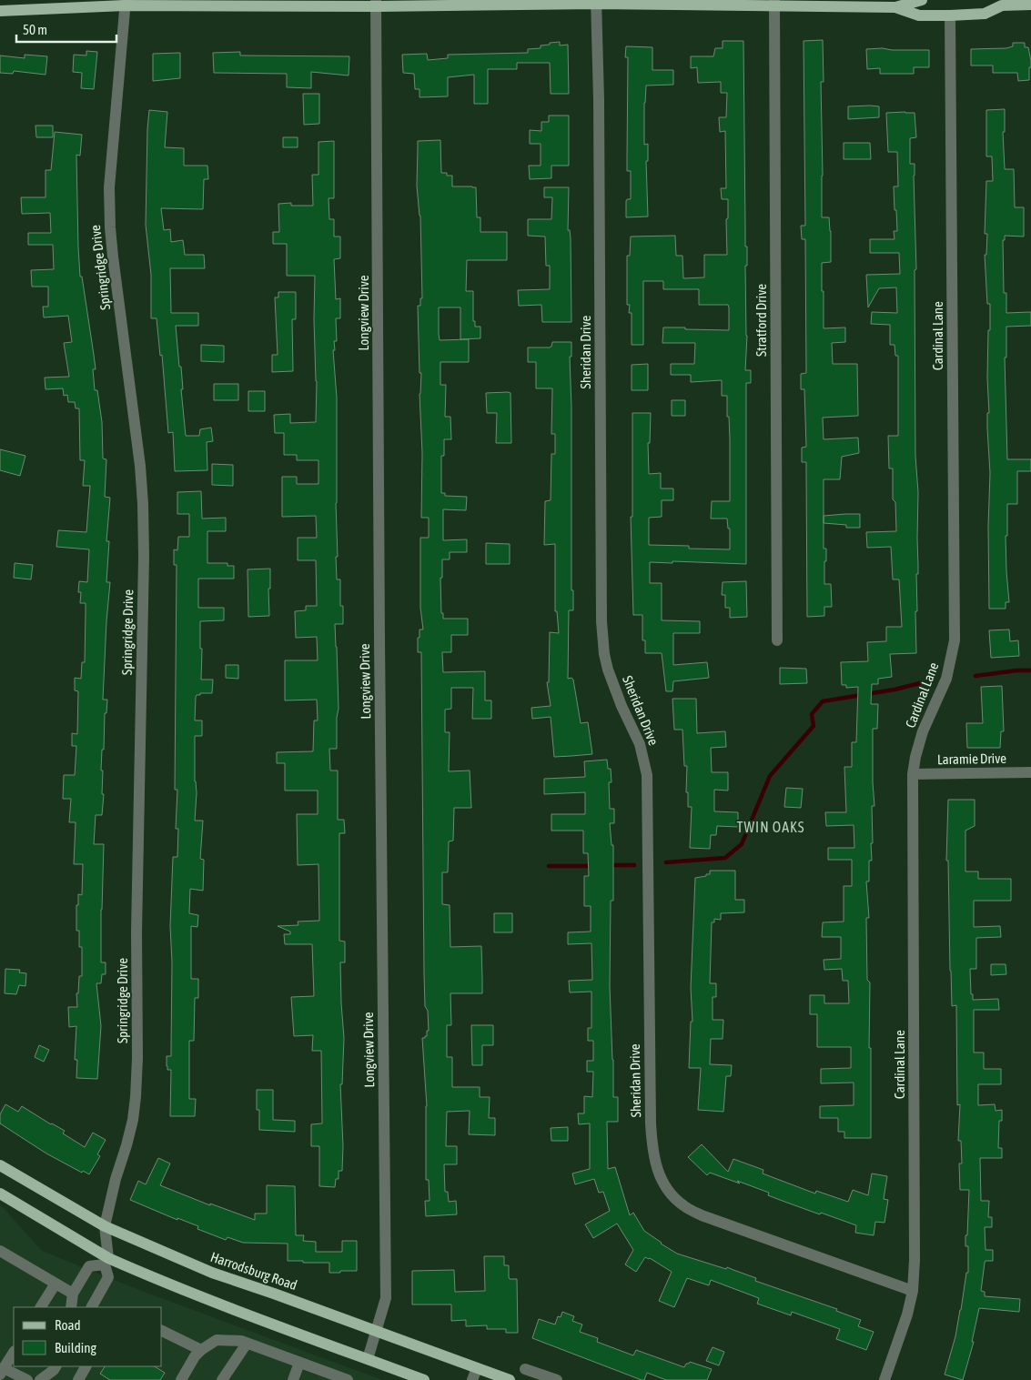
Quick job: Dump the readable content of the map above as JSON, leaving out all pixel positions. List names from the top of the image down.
{
  "streets": {
    "main road": ["Harrodsburg Road"],
    "street": [
      "Springridge Drive",
      "Longview Drive",
      "Stratford Drive",
      "Cardinal Lane",
      "Sheridan Drive",
      "Laramie Drive"
    ]
  },
  "crossings": [
    ["Springridge Drive", "Harrodsburg Road"],
    ["Longview Drive", "Harrodsburg Road"],
    ["Cardinal Lane", "Sheridan Drive"],
    ["Cardinal Lane", "Laramie Drive"]
  ],
  "districts": ["TWIN OAKS"],
  "legend": ["Road", "Building"],
  "scale_bar": "50 m"
}
